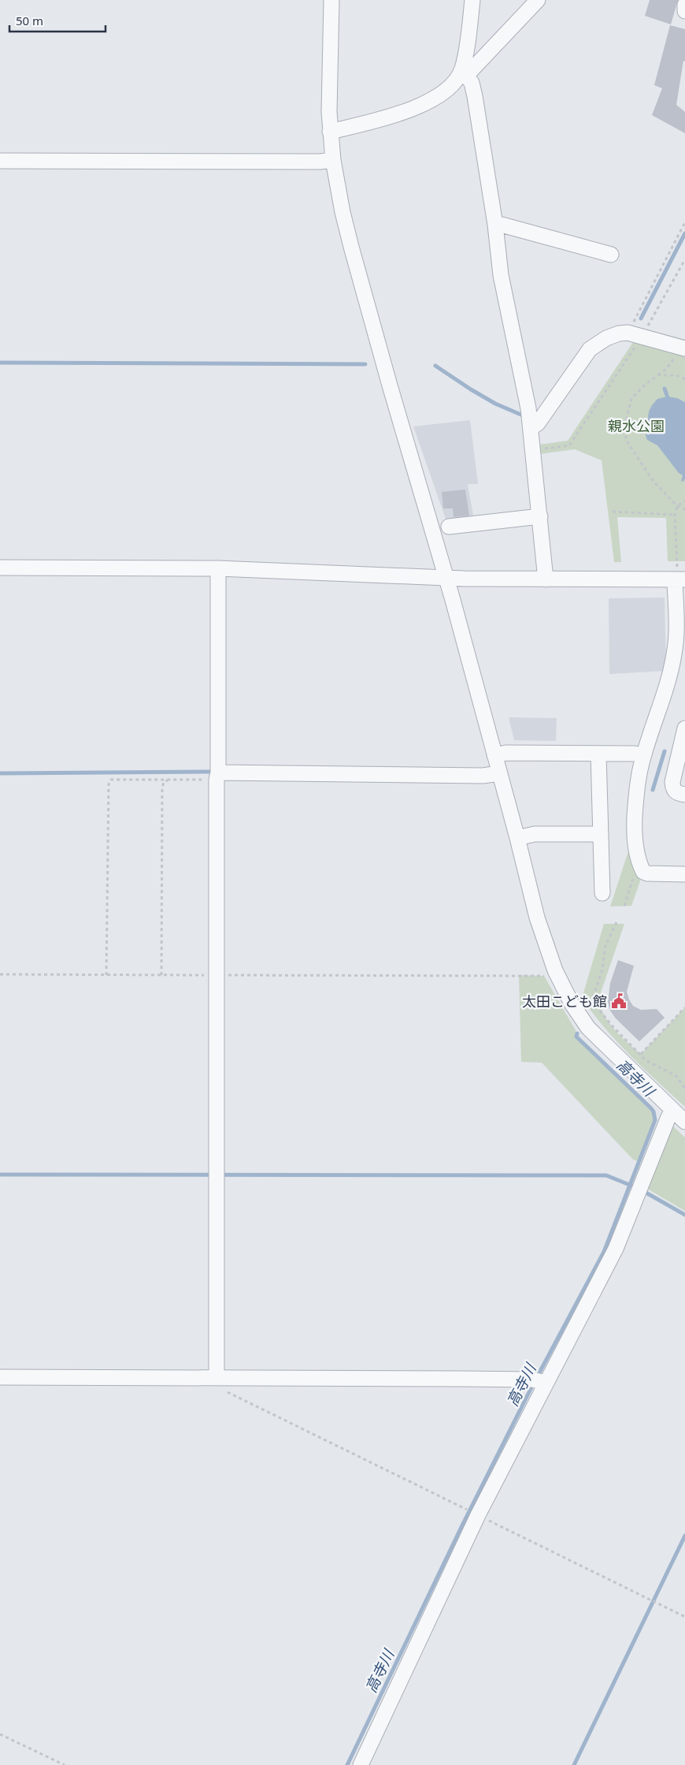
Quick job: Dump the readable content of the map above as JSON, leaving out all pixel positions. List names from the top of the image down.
{
  "water": ["高寺川"],
  "parks": ["親水公園"],
  "places": {
    "public building": ["太田こども館"]
  },
  "scale_bar": "50 m"
}
